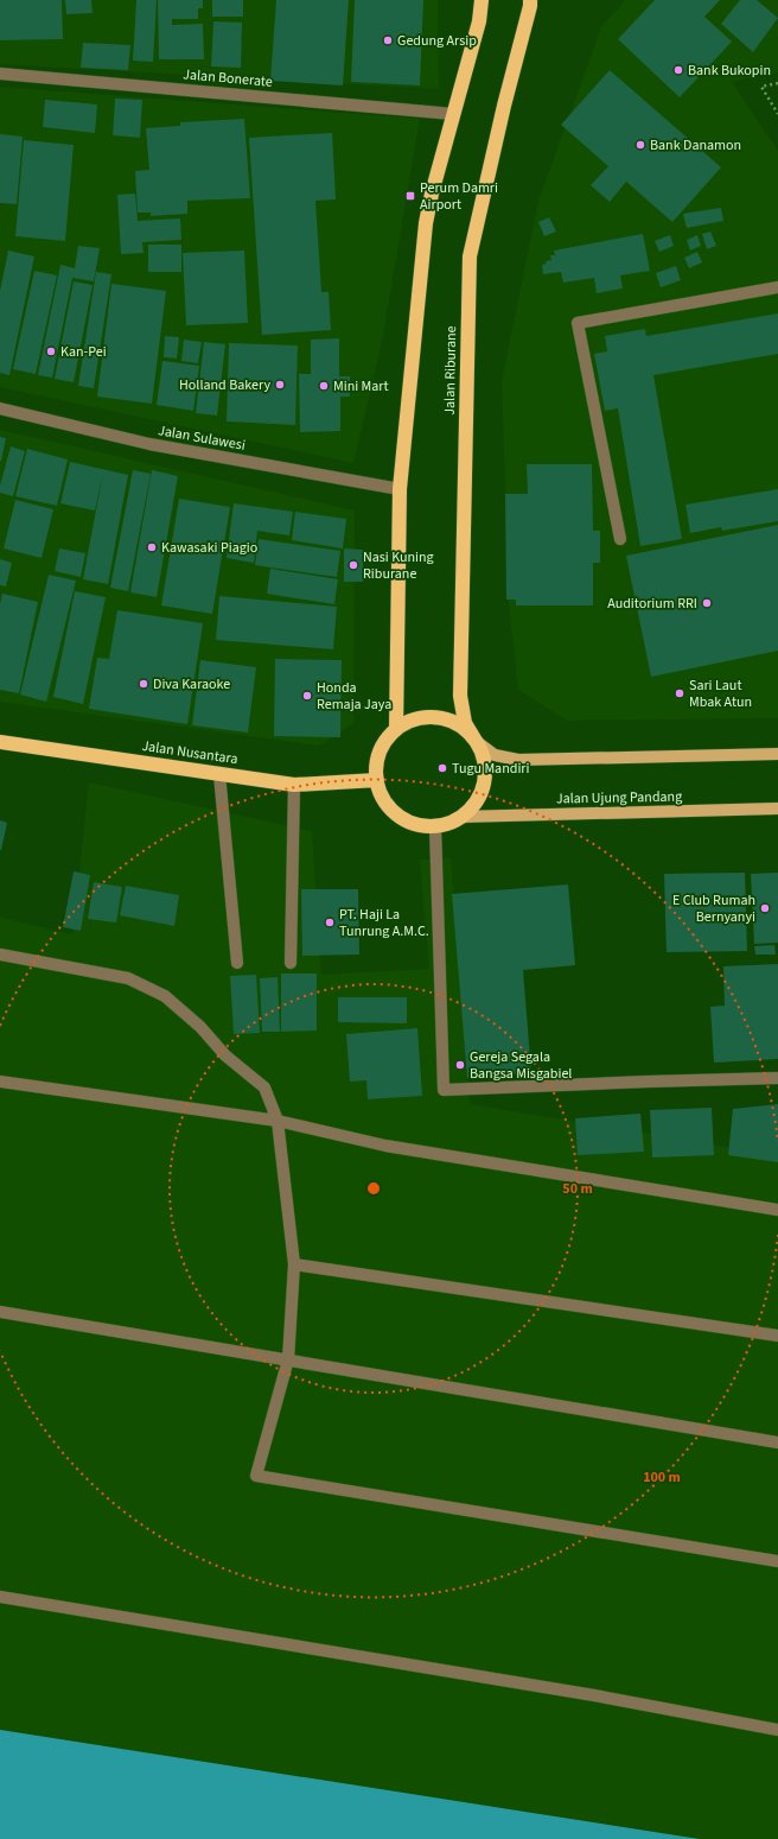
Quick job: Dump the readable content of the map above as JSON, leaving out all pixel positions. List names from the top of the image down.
{
  "streets": {
    "highway": ["Jalan Riburane", "Jalan Nusantara"],
    "main road": ["Jalan Ujung Pandang"],
    "street": ["Jalan Bonerate", "Jalan Sulawesi"]
  },
  "crossings": [
    ["Jalan Riburane", "Jalan Nusantara"],
    ["Jalan Riburane", "Jalan Ujung Pandang"],
    ["Jalan Nusantara", "Jalan Ujung Pandang"]
  ],
  "places": {
    "other": [
      "Gedung Arsip",
      "Bank Bukopin",
      "Bank Danamon",
      "Kan-Pei",
      "Holland Bakery",
      "Mini Mart",
      "Kawasaki Piagio",
      "Nasi Kuning Riburane",
      "Auditorium RRI",
      "Diva Karaoke",
      "Sari Laut Mbak Atun",
      "Honda Remaja Jaya",
      "Tugu Mandiri",
      "E Club Rumah Bernyanyi",
      "PT. Haji La Tunrung A.M.C.",
      "Gereja Segala Bangsa Misgabiel"
    ],
    "transit": ["Perum Damri Airport"]
  },
  "rings": ["50 m", "100 m"]
}
